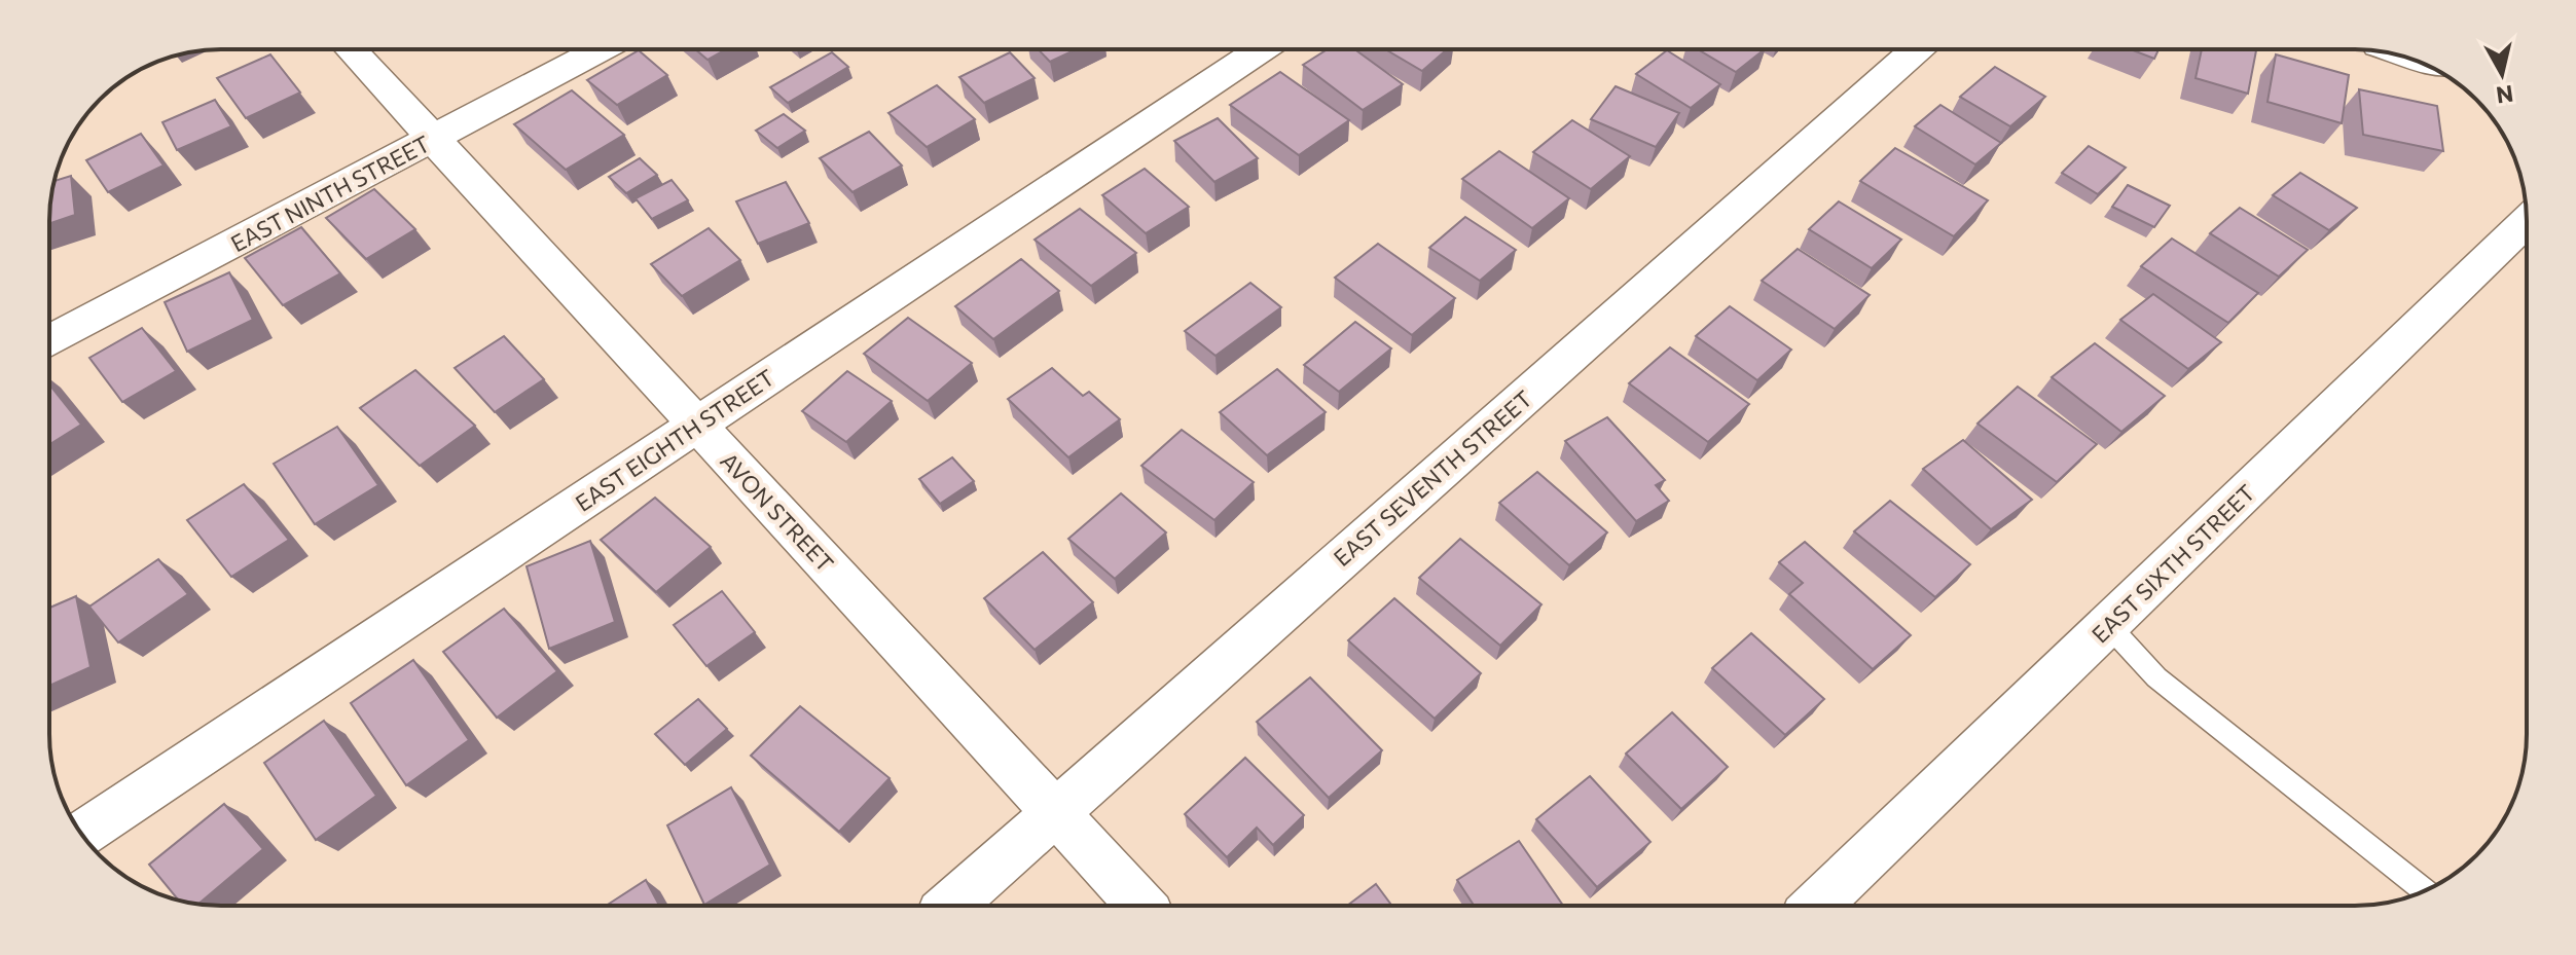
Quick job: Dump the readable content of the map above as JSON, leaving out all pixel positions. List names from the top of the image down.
{
  "streets": {
    "street": [
      "EAST NINTH STREET",
      "EAST EIGHTH STREET",
      "EAST SEVENTH STREET",
      "AVON STREET",
      "EAST SIXTH STREET"
    ]
  },
  "crossings": [
    ["EAST NINTH STREET", "AVON STREET"],
    ["EAST EIGHTH STREET", "AVON STREET"],
    ["EAST SEVENTH STREET", "AVON STREET"]
  ],
  "north": "bottom"
}
